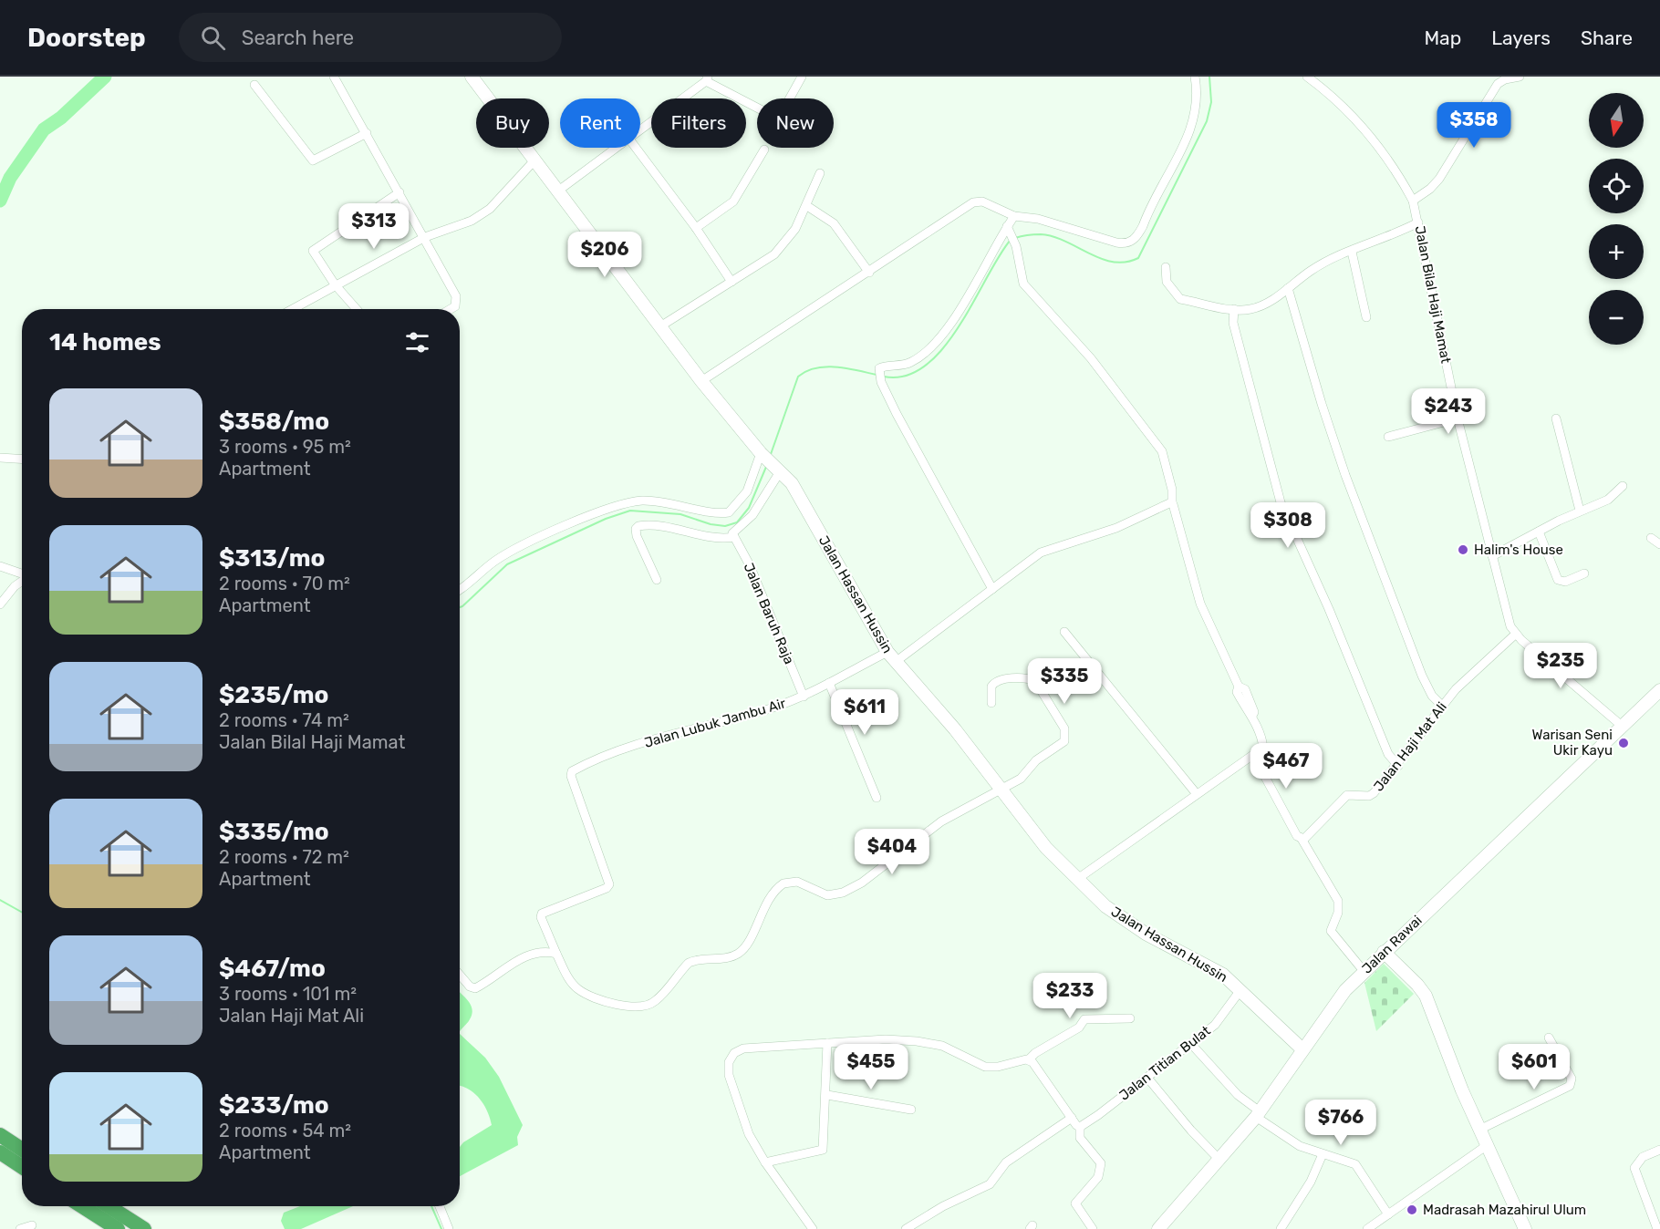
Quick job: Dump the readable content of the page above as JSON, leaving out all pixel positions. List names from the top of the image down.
{
  "streets": {
    "street": [
      "Jalan Bilal Haji Mamat",
      "Jalan Hassan Hussin",
      "Jalan Baruh Raja",
      "Jalan Lubuk Jambu Air",
      "Jalan Haji Mat Ali",
      "Jalan Rawai",
      "Jalan Titian Bulat"
    ]
  },
  "crossings": [
    ["Jalan Bilal Haji Mamat", "Jalan Haji Mat Ali"],
    ["Jalan Bilal Haji Mamat", "Jalan Rawai"],
    ["Jalan Hassan Hussin", "Jalan Lubuk Jambu Air"],
    ["Jalan Hassan Hussin", "Jalan Rawai"],
    ["Jalan Hassan Hussin", "Jalan Titian Bulat"],
    ["Jalan Baruh Raja", "Jalan Lubuk Jambu Air"]
  ],
  "places": ["Halim's House", "Warisan Seni Ukir Kayu", "Madrasah Mazahirul Ulum"],
  "north": "bottom",
  "page": {
    "header": "Doorstep",
    "search": "Search here",
    "nav": ["Map", "Layers", "Share"],
    "map_buttons": ["+", "−"],
    "chip": [
      "Buy",
      "Rent",
      "Filters",
      "New"
    ],
    "price": [
      "$358",
      "$313",
      "$206",
      "$243",
      "$308",
      "$235",
      "$335",
      "$611",
      "$467",
      "$404",
      "$233",
      "$455",
      "$601",
      "$766"
    ],
    "heading": "14 homes",
    "list": [
      {
        "name": "$358/mo",
        "note": "3 rooms · 95 m² · Apartment"
      },
      {
        "name": "$313/mo",
        "note": "2 rooms · 70 m² · Apartment"
      },
      {
        "name": "$235/mo",
        "note": "2 rooms · 74 m² · Jalan Bilal Haji Mamat"
      },
      {
        "name": "$335/mo",
        "note": "2 rooms · 72 m² · Apartment"
      },
      {
        "name": "$467/mo",
        "note": "3 rooms · 101 m² · Jalan Haji Mat Ali"
      },
      {
        "name": "$233/mo",
        "note": "2 rooms · 54 m² · Apartment"
      }
    ]
  }
}
